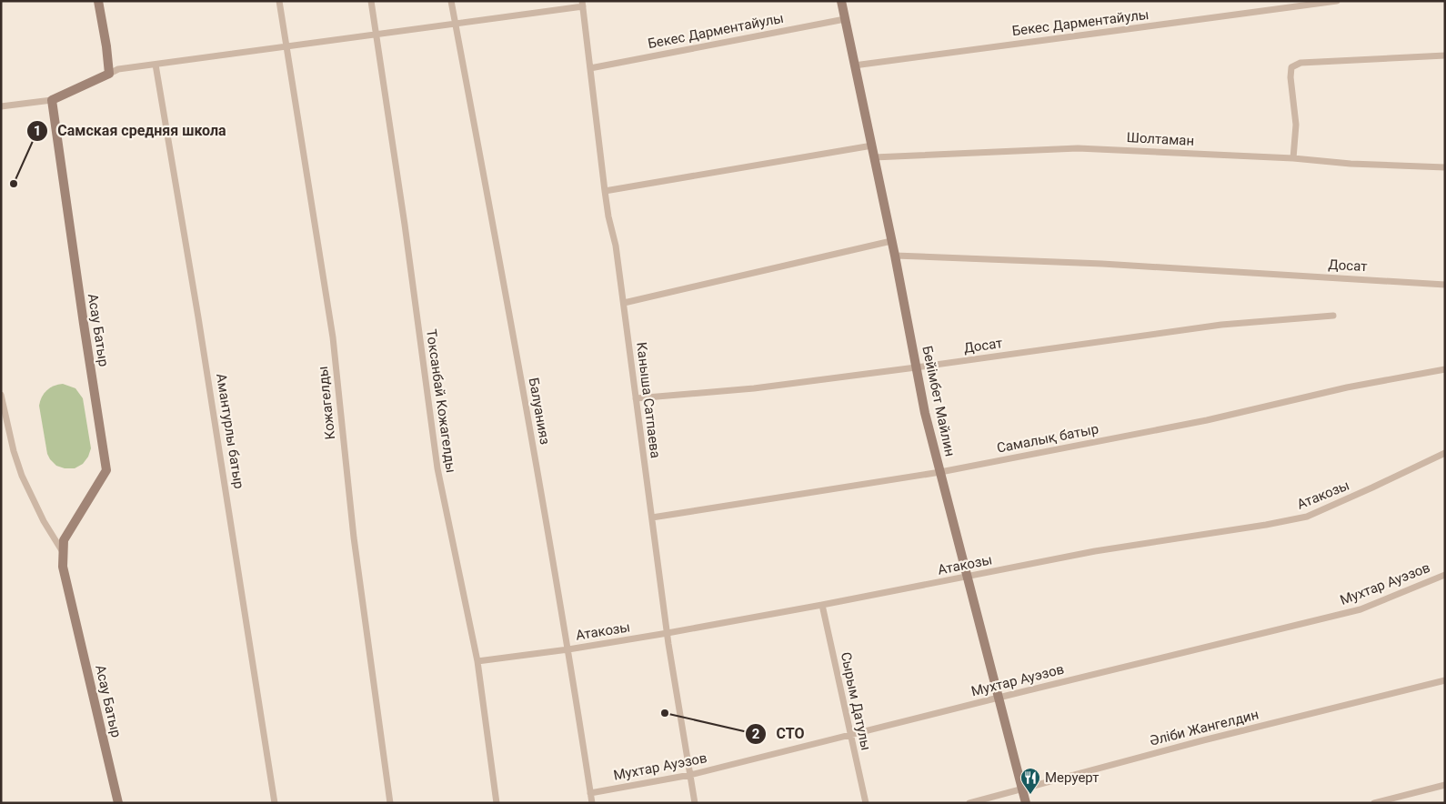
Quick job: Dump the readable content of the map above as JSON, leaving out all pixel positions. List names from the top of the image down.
{
  "streets": {
    "street": [
      "Бекес Дарментайулы",
      "Шолтаман",
      "Досат",
      "Асау Батыр",
      "Каныша Сатпаева",
      "Токсанбай Кожагелды",
      "Бейімбет Майлин",
      "Кожагелды",
      "Балуанияз",
      "Амантурлы батыр",
      "Самалық батыр",
      "Атакозы",
      "Мухтар Ауэзов",
      "Сырым Датулы",
      "Әліби Жангелдин"
    ]
  },
  "crossings": [
    ["Бекес Дарментайулы", "Каныша Сатпаева"],
    ["Бекес Дарментайулы", "Бейімбет Майлин"],
    ["Шолтаман", "Бейімбет Майлин"],
    ["Досат", "Каныша Сатпаева"],
    ["Досат", "Бейімбет Майлин"],
    ["Каныша Сатпаева", "Самалық батыр"],
    ["Каныша Сатпаева", "Атакозы"],
    ["Каныша Сатпаева", "Мухтар Ауэзов"],
    ["Токсанбай Кожагелды", "Атакозы"],
    ["Бейімбет Майлин", "Самалық батыр"],
    ["Бейімбет Майлин", "Атакозы"],
    ["Бейімбет Майлин", "Мухтар Ауэзов"],
    ["Бейімбет Майлин", "Әліби Жангелдин"],
    ["Балуанияз", "Атакозы"],
    ["Балуанияз", "Мухтар Ауэзов"],
    ["Атакозы", "Сырым Датулы"],
    ["Мухтар Ауэзов", "Сырым Датулы"]
  ],
  "places": {
    "other": ["Самская средняя школа", "CTO"],
    "restaurant": ["Меруерт"]
  }
}
